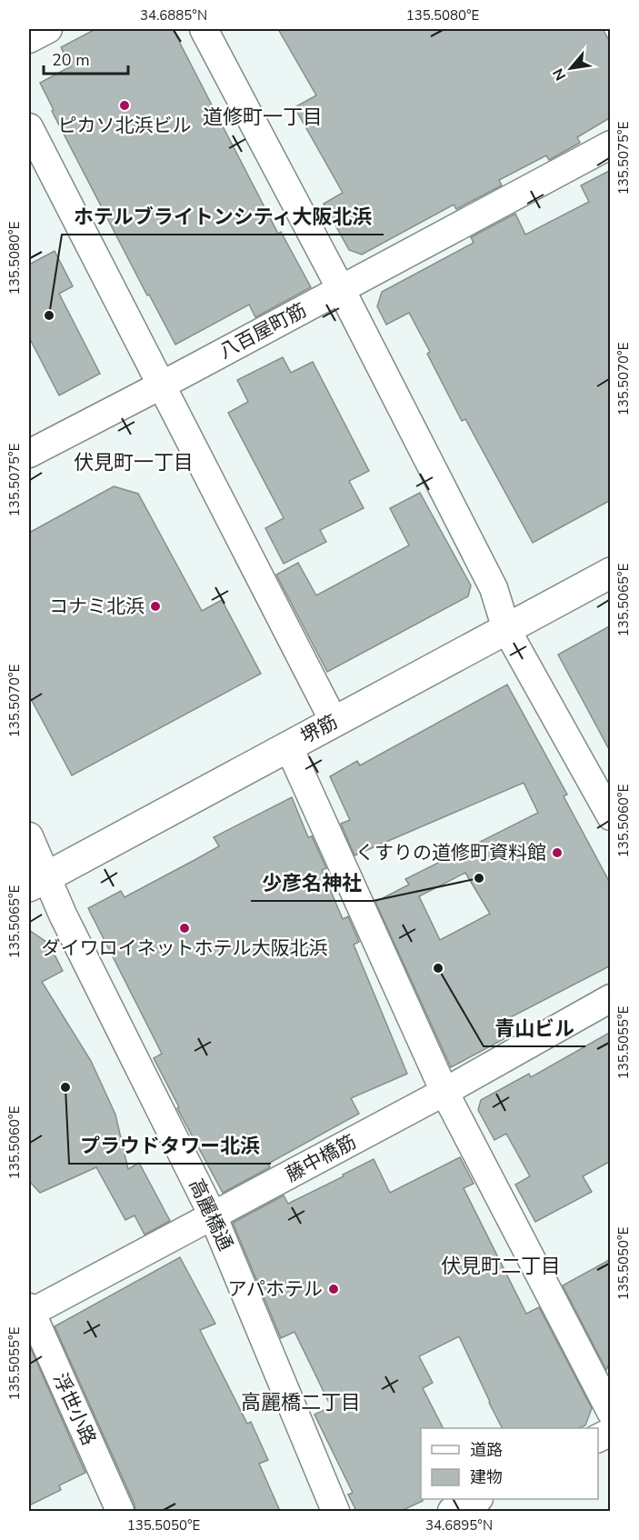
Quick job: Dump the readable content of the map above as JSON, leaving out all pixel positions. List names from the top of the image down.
{
  "streets": {
    "main road": ["堺筋"],
    "street": [
      "八百屋町筋",
      "藤中橋筋",
      "高麗橋通",
      "浮世小路"
    ]
  },
  "crossings": [
    ["堺筋", "高麗橋通"],
    ["藤中橋筋", "高麗橋通"],
    ["藤中橋筋", "浮世小路"]
  ],
  "districts": [
    "道修町一丁目",
    "伏見町一丁目",
    "伏見町二丁目",
    "高麗橋二丁目"
  ],
  "places": [
    "ピカソ北浜ビル",
    "ホテルブライトンシティ大阪北浜",
    "コナミ北浜",
    "くすりの道修町資料館",
    "少彦名神社",
    "ダイワロイネットホテル大阪北浜",
    "青山ビル",
    "プラウドタワー北浜",
    "アパホテル"
  ],
  "legend": ["道路", "建物"],
  "scale_bar": "20 m",
  "north": "bottom left",
  "coordinates": [
    "34.6885°N",
    "135.5080°E",
    "135.5075°E",
    "135.5070°E",
    "135.5065°E",
    "135.5060°E",
    "135.5055°E",
    "135.5050°E",
    "34.6895°N"
  ]
}
